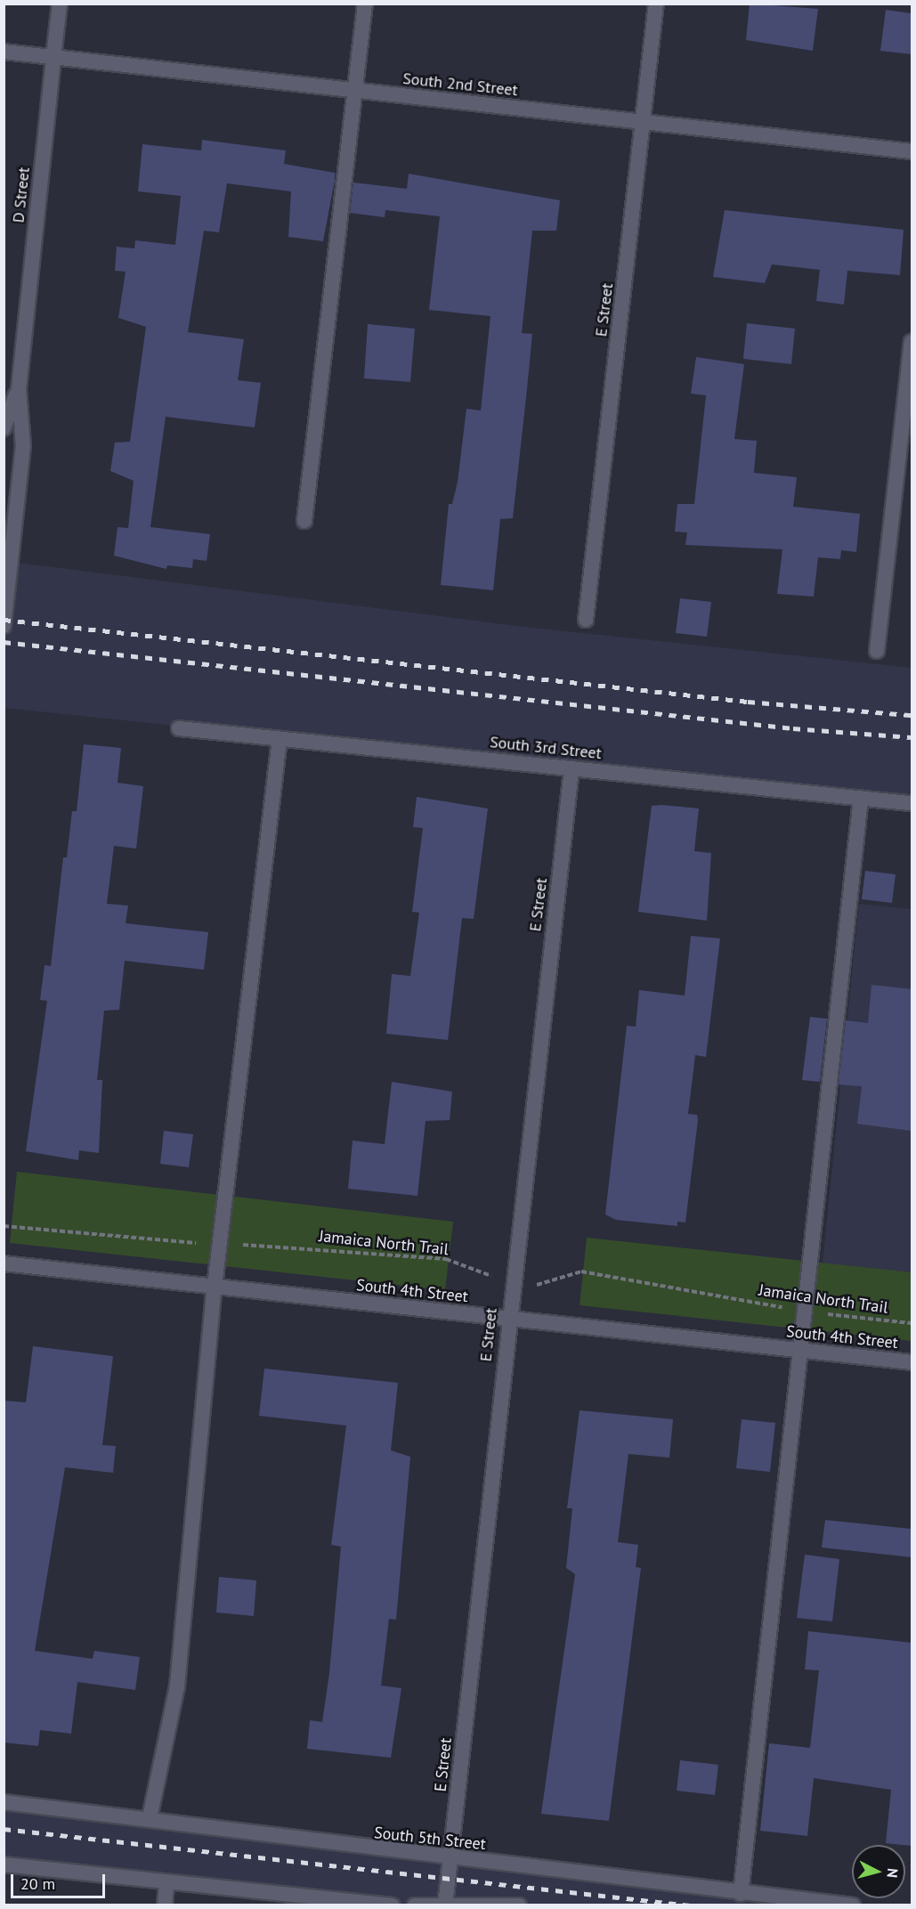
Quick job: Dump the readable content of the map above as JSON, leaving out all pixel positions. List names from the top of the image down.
{
  "streets": {
    "street": [
      "South 2nd Street",
      "D Street",
      "E Street",
      "South 3rd Street",
      "South 4th Street",
      "South 5th Street"
    ],
    "path": ["Jamaica North Trail"]
  },
  "crossings": [
    ["South 2nd Street", "D Street"],
    ["South 2nd Street", "E Street"],
    ["E Street", "South 3rd Street"],
    ["E Street", "Jamaica North Trail"],
    ["E Street", "South 4th Street"],
    ["E Street", "South 5th Street"]
  ],
  "scale_bar": "20 m",
  "north": "right"
}
